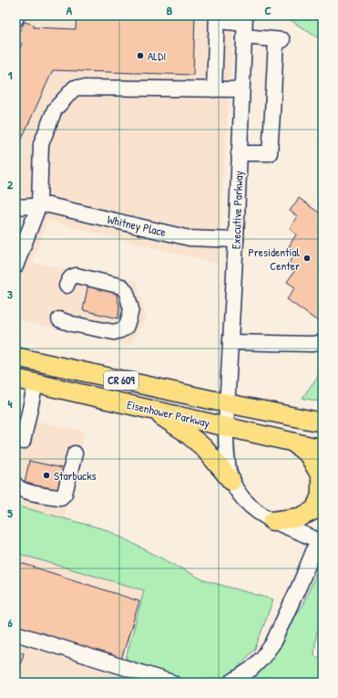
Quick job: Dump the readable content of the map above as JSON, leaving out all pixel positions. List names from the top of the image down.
{
  "streets": {
    "main road": ["CR 609", "Eisenhower Parkway"],
    "street": ["Executive Parkway", "Whitney Place"]
  },
  "crossings": [
    ["Executive Parkway", "Whitney Place"],
    ["Executive Parkway", "Eisenhower Parkway"]
  ],
  "places": ["ALDI", "Presidential Center", "Starbucks"],
  "grid": {
    "columns": ["A", "B", "C"],
    "rows": [
      "1",
      "2",
      "3",
      "4",
      "5",
      "6"
    ]
  }
}
